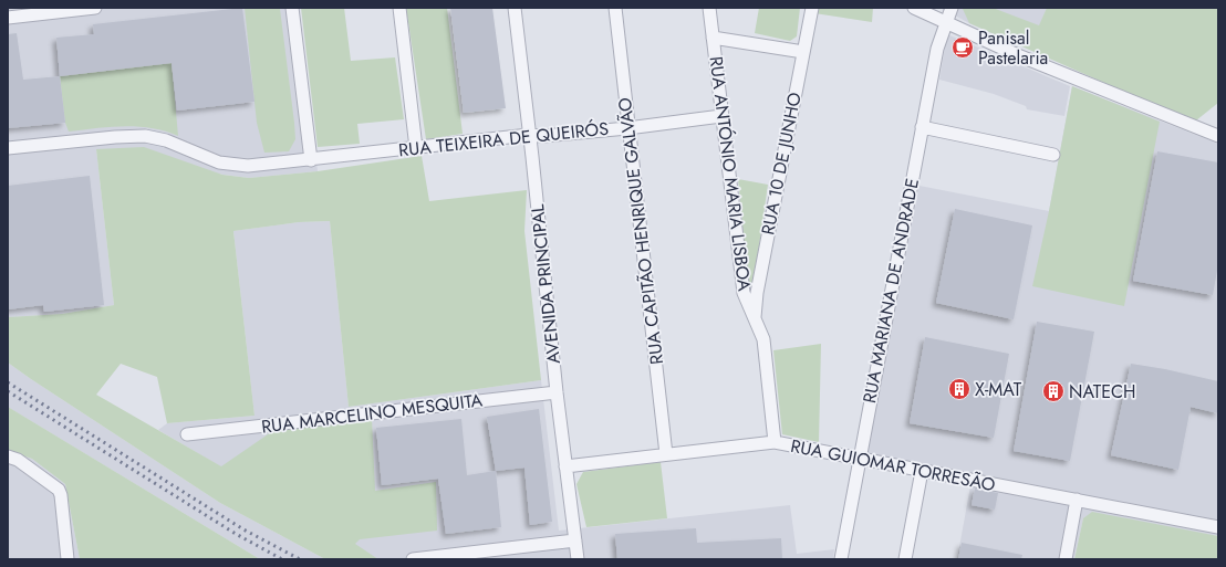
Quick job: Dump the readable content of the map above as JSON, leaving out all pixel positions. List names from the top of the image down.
{
  "streets": {
    "street": [
      "RUA TEIXEIRA DE QUEIRÓS",
      "RUA 10 DE JUNHO",
      "RUA ANTÓNIO MARIA LISBOA",
      "RUA CAPITÃO HENRIQUE GALVÃO",
      "AVENIDA PRINCIPAL",
      "RUA MARIANA DE ANDRADE",
      "RUA MARCELINO MESQUITA",
      "RUA GUIOMAR TORRESÃO"
    ]
  },
  "crossings": [
    ["RUA TEIXEIRA DE QUEIRÓS", "RUA ANTÓNIO MARIA LISBOA"],
    ["RUA TEIXEIRA DE QUEIRÓS", "RUA CAPITÃO HENRIQUE GALVÃO"],
    ["RUA TEIXEIRA DE QUEIRÓS", "AVENIDA PRINCIPAL"],
    ["RUA 10 DE JUNHO", "RUA ANTÓNIO MARIA LISBOA"],
    ["RUA ANTÓNIO MARIA LISBOA", "RUA GUIOMAR TORRESÃO"],
    ["RUA CAPITÃO HENRIQUE GALVÃO", "RUA GUIOMAR TORRESÃO"],
    ["AVENIDA PRINCIPAL", "RUA MARCELINO MESQUITA"],
    ["AVENIDA PRINCIPAL", "RUA GUIOMAR TORRESÃO"],
    ["RUA MARIANA DE ANDRADE", "RUA GUIOMAR TORRESÃO"]
  ],
  "places": {
    "cafe": ["Panisal Pastelaria"],
    "building": ["X-MAT", "NATECH"]
  }
}
